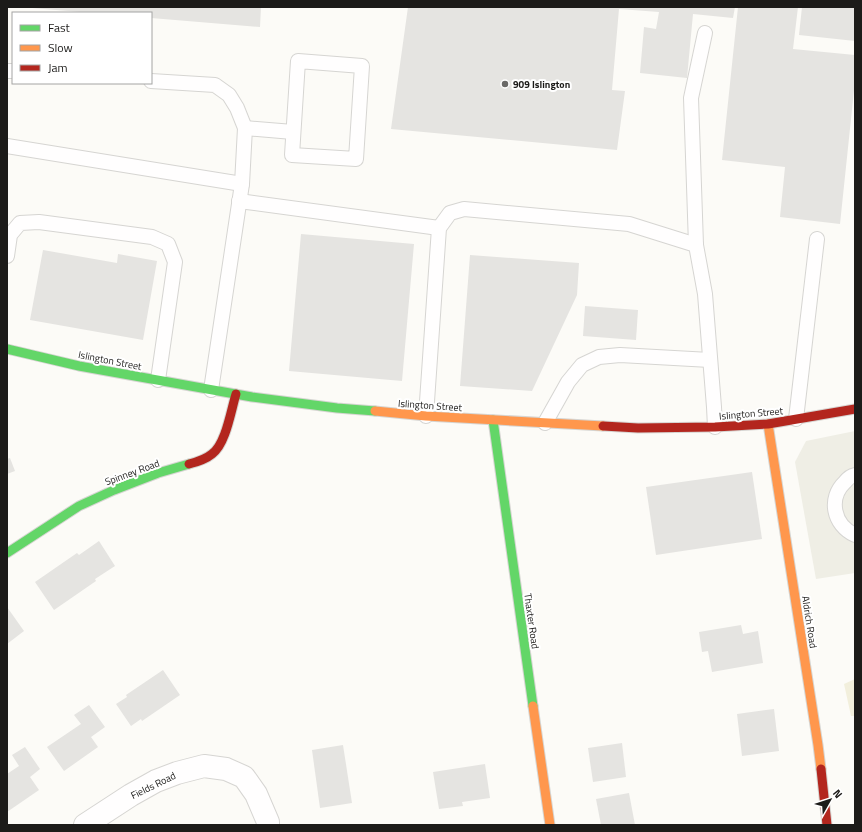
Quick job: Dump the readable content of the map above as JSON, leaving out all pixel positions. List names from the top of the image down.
{
  "streets": {
    "street": [
      "Islington Street",
      "Spinney Road",
      "Thaxter Road",
      "Aldrich Road",
      "Fields Road"
    ]
  },
  "crossings": [
    ["Islington Street", "Spinney Road"],
    ["Islington Street", "Thaxter Road"],
    ["Islington Street", "Aldrich Road"]
  ],
  "places": ["909 Islington"],
  "legend": ["Fast", "Slow", "Jam"],
  "north": "top right"
}
